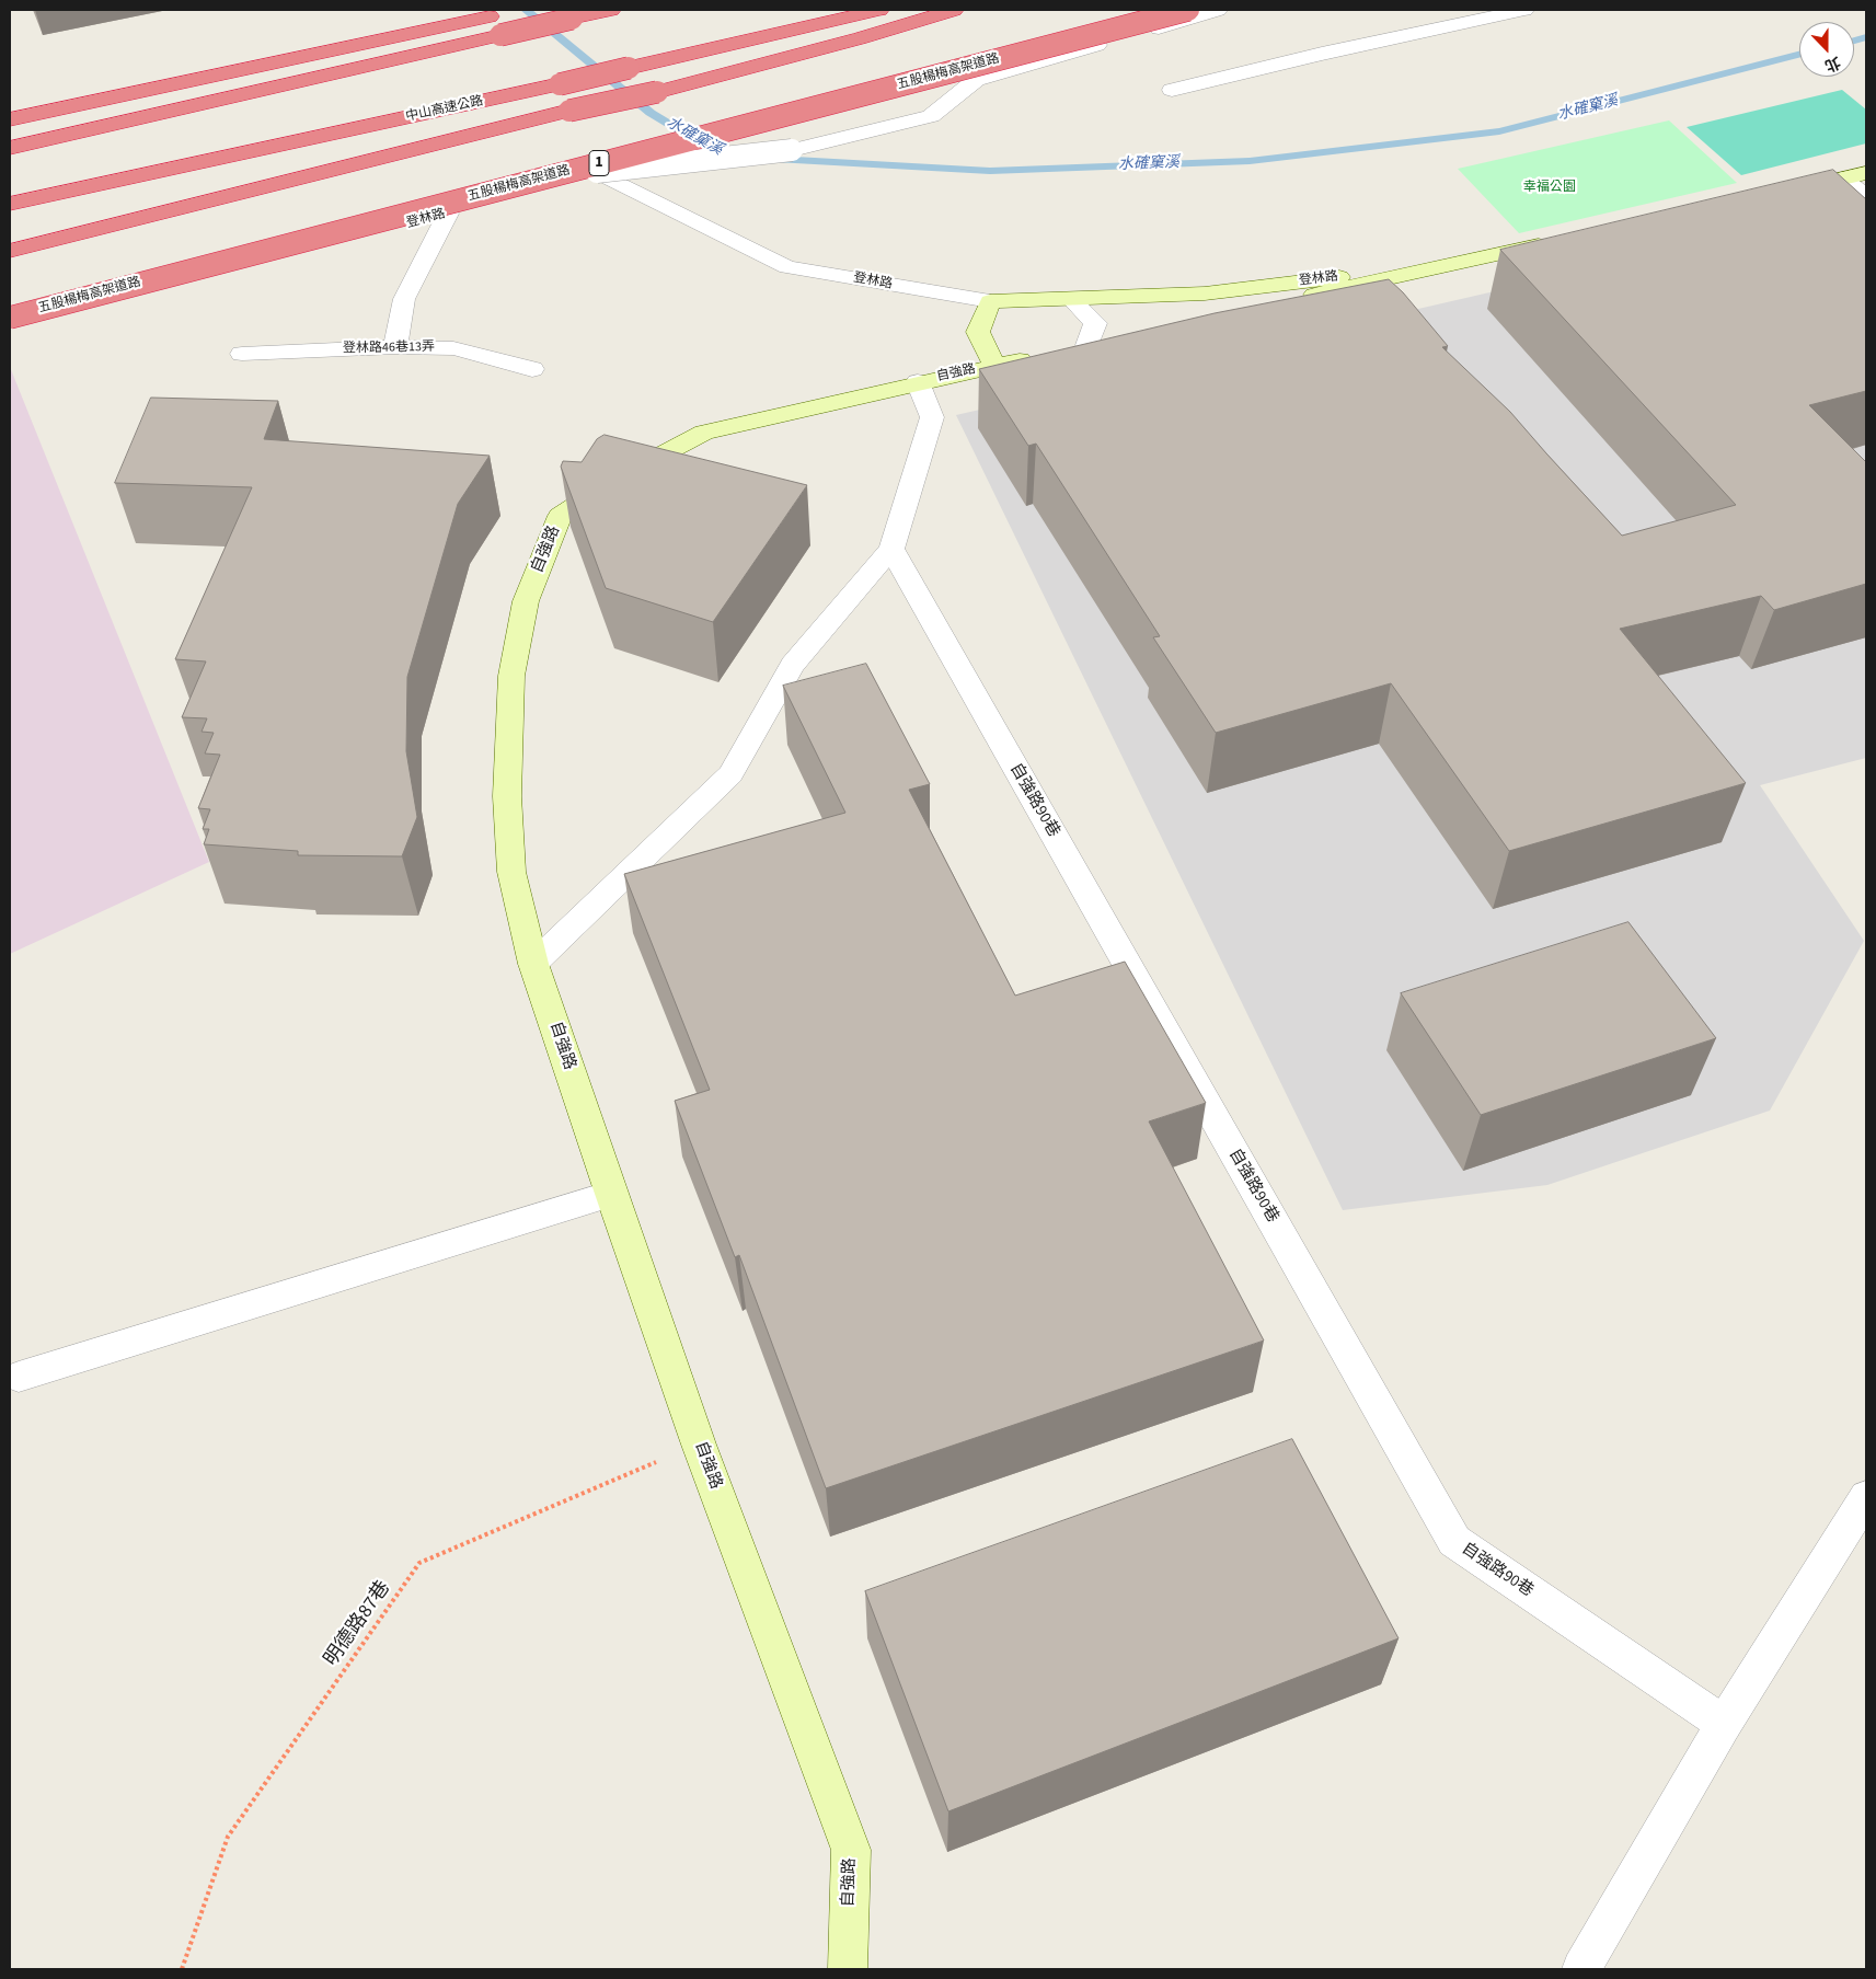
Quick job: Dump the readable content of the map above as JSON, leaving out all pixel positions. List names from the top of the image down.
{
  "streets": {
    "highway": ["五股楊梅高架道路", "中山高速公路", "1"],
    "street": [
      "登林路",
      "登林路46巷13弄",
      "自強路",
      "自強路90巷"
    ],
    "path": ["明德路87巷"]
  },
  "crossings": [
    ["自強路", "自強路90巷"],
    ["自強路", "明德路87巷"]
  ],
  "water": ["水確窠溪"],
  "parks": ["幸福公園"],
  "north": "bottom"
}
